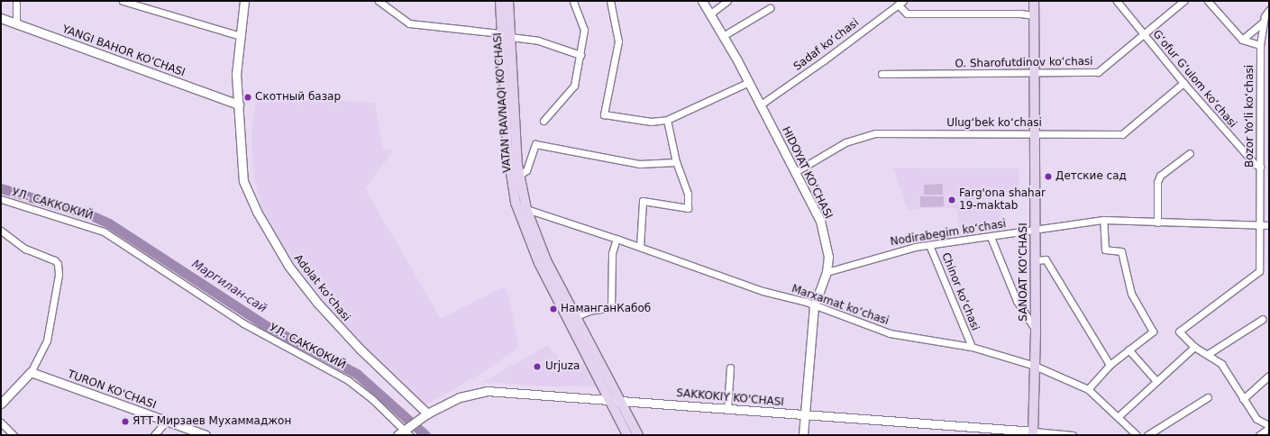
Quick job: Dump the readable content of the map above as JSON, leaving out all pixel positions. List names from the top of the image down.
{
  "streets": {
    "main road": ["VATAN RAVNAQI KO'CHASI", "SANOAT KO'CHASI"],
    "street": [
      "Sadaf koʻchasi",
      "YANGI BAHOR KO'CHASI",
      "O. Sharofutdinov koʻchasi",
      "Gʻofur Gʻulom koʻchasi",
      "Bozor Yoʻli koʻchasi",
      "Ulugʻbek koʻchasi",
      "HIDOYAT KO'CHASI",
      "УЛ. САККОКИЙ",
      "Nodirabegim koʻchasi",
      "Adolat koʻchasi",
      "Chinor koʻchasi",
      "Marxamat koʻchasi",
      "TURON KO'CHASI",
      "SAKKOKIY KO'CHASI"
    ]
  },
  "crossings": [
    ["Sadaf koʻchasi", "HIDOYAT KO'CHASI"],
    ["YANGI BAHOR KO'CHASI", "Adolat koʻchasi"],
    ["O. Sharofutdinov koʻchasi", "Gʻofur Gʻulom koʻchasi"],
    ["O. Sharofutdinov koʻchasi", "SANOAT KO'CHASI"],
    ["Gʻofur Gʻulom koʻchasi", "Bozor Yoʻli koʻchasi"],
    ["Gʻofur Gʻulom koʻchasi", "Ulugʻbek koʻchasi"],
    ["VATAN RAVNAQI KO'CHASI", "Marxamat koʻchasi"],
    ["VATAN RAVNAQI KO'CHASI", "SAKKOKIY KO'CHASI"],
    ["Bozor Yoʻli koʻchasi", "Nodirabegim koʻchasi"],
    ["Ulugʻbek koʻchasi", "HIDOYAT KO'CHASI"],
    ["Ulugʻbek koʻchasi", "SANOAT KO'CHASI"],
    ["HIDOYAT KO'CHASI", "Nodirabegim koʻchasi"],
    ["HIDOYAT KO'CHASI", "Marxamat koʻchasi"],
    ["HIDOYAT KO'CHASI", "SAKKOKIY KO'CHASI"],
    ["УЛ. САККОКИЙ", "SAKKOKIY KO'CHASI"],
    ["Nodirabegim koʻchasi", "SANOAT KO'CHASI"],
    ["Nodirabegim koʻchasi", "Chinor koʻchasi"],
    ["SANOAT KO'CHASI", "Marxamat koʻchasi"],
    ["SANOAT KO'CHASI", "SAKKOKIY KO'CHASI"],
    ["Adolat koʻchasi", "SAKKOKIY KO'CHASI"],
    ["Chinor koʻchasi", "Marxamat koʻchasi"]
  ],
  "water": ["Маргилан-сай"],
  "places": [
    "Скотный базар",
    "Детские сад",
    "Farg'ona shahar 19-maktab",
    "НаманганКабоб",
    "Urjuza",
    "ЯТТ Мирзаев Мухаммаджон"
  ]
}
